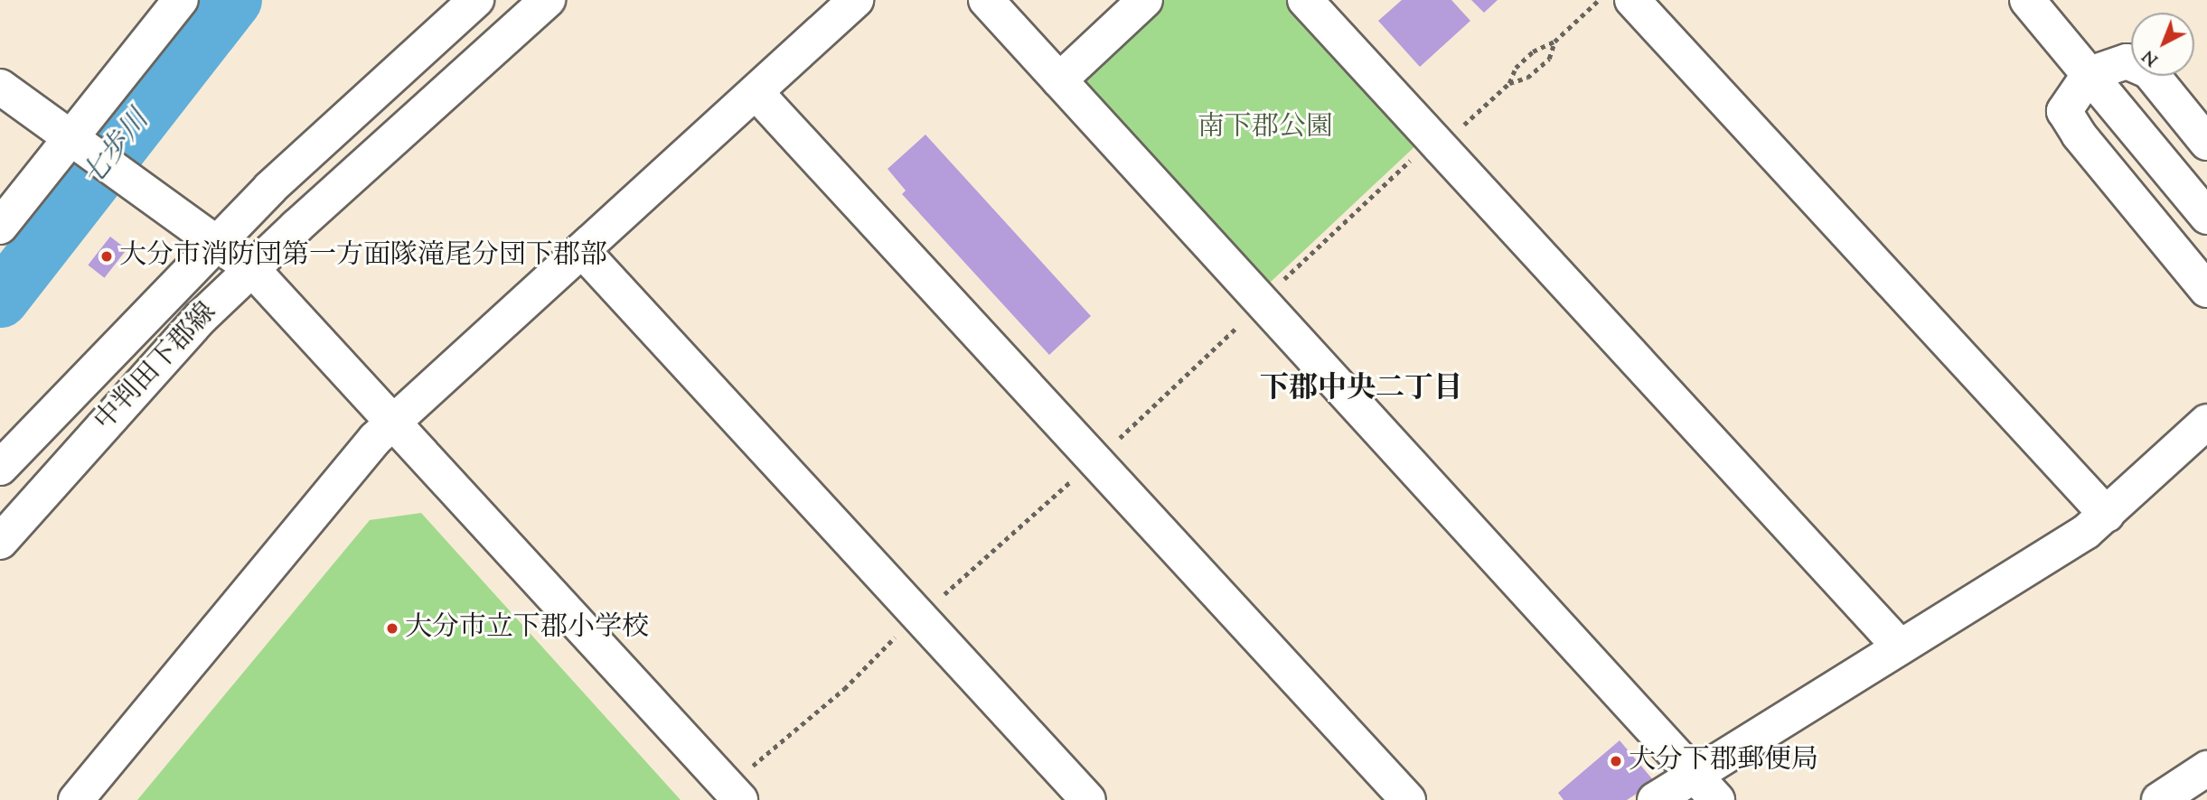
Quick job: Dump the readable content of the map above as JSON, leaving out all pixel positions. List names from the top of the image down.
{
  "streets": {
    "street": ["中判田下郡線"]
  },
  "districts": ["下郡中央二丁目"],
  "water": ["七歩川"],
  "parks": ["南下郡公園"],
  "places": ["大分市消防団第一方面隊滝尾分団下郡部", "大分市立下郡小学校", "大分下郡郵便局"],
  "north": "bottom left"
}
